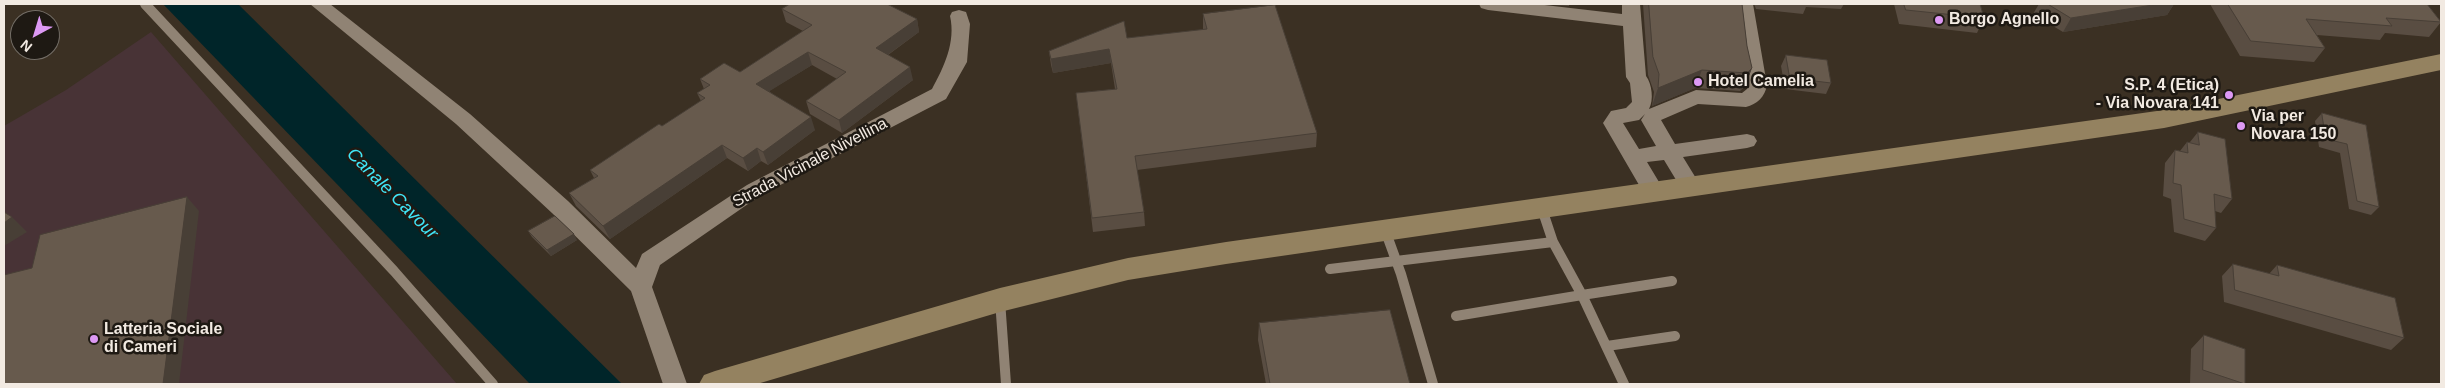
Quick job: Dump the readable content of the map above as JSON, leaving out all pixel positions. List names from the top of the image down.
{
  "streets": {
    "street": ["Strada Vicinale Nivellina"]
  },
  "water": ["Canale Cavour"],
  "places": [
    "Borgo Agnello",
    "Hotel Camelia",
    "S.P. 4 (Etica) - Via Novara 141",
    "Via per Novara 150",
    "Latteria Sociale di Cameri"
  ],
  "north": "bottom left"
}
